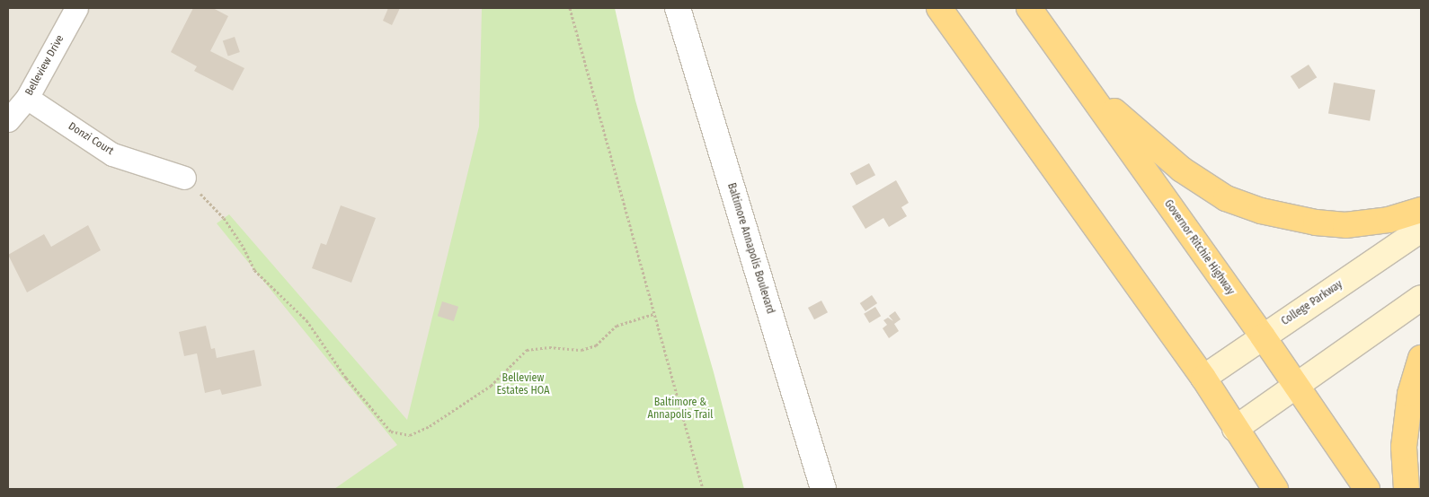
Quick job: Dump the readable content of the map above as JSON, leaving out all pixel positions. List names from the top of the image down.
{
  "streets": {
    "highway": ["Governor Ritchie Highway"],
    "main road": ["College Parkway"],
    "street": ["Belleview Drive", "Donzi Court", "Baltimore Annapolis Boulevard"]
  },
  "crossings": [
    ["Belleview Drive", "Donzi Court"],
    ["Governor Ritchie Highway", "College Parkway"]
  ],
  "parks": ["Belleview Estates HOA", "Baltimore & Annapolis Trail"]
}
